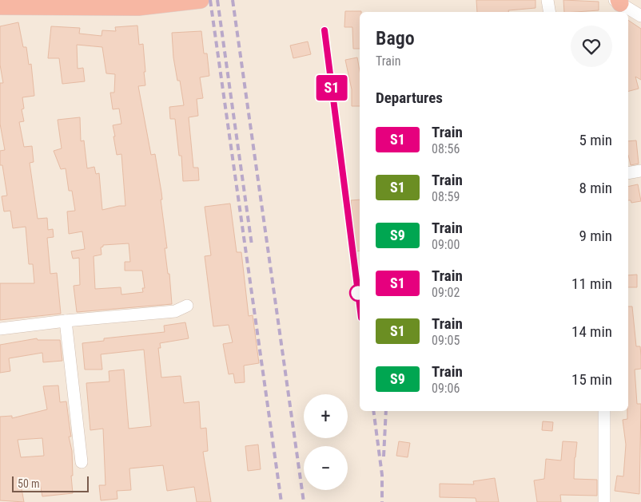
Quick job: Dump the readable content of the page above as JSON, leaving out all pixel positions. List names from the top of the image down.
{
  "scale_bar": "50 m",
  "page": {
    "on_map": "S1",
    "heading": [
      ["Bago", "Train"],
      "Departures"
    ],
    "list": [
      {
        "mark": "S1",
        "name": "Train",
        "note": "08:56",
        "value": "5 min"
      },
      {
        "mark": "S1",
        "name": "Train",
        "note": "08:59",
        "value": "8 min"
      },
      {
        "mark": "S9",
        "name": "Train",
        "note": "09:00",
        "value": "9 min"
      },
      {
        "mark": "S1",
        "name": "Train",
        "note": "09:02",
        "value": "11 min"
      },
      {
        "mark": "S1",
        "name": "Train",
        "note": "09:05",
        "value": "14 min"
      },
      {
        "mark": "S9",
        "name": "Train",
        "note": "09:06",
        "value": "15 min"
      }
    ],
    "map_buttons": ["+", "−"],
    "scale": "50 m"
  }
}
